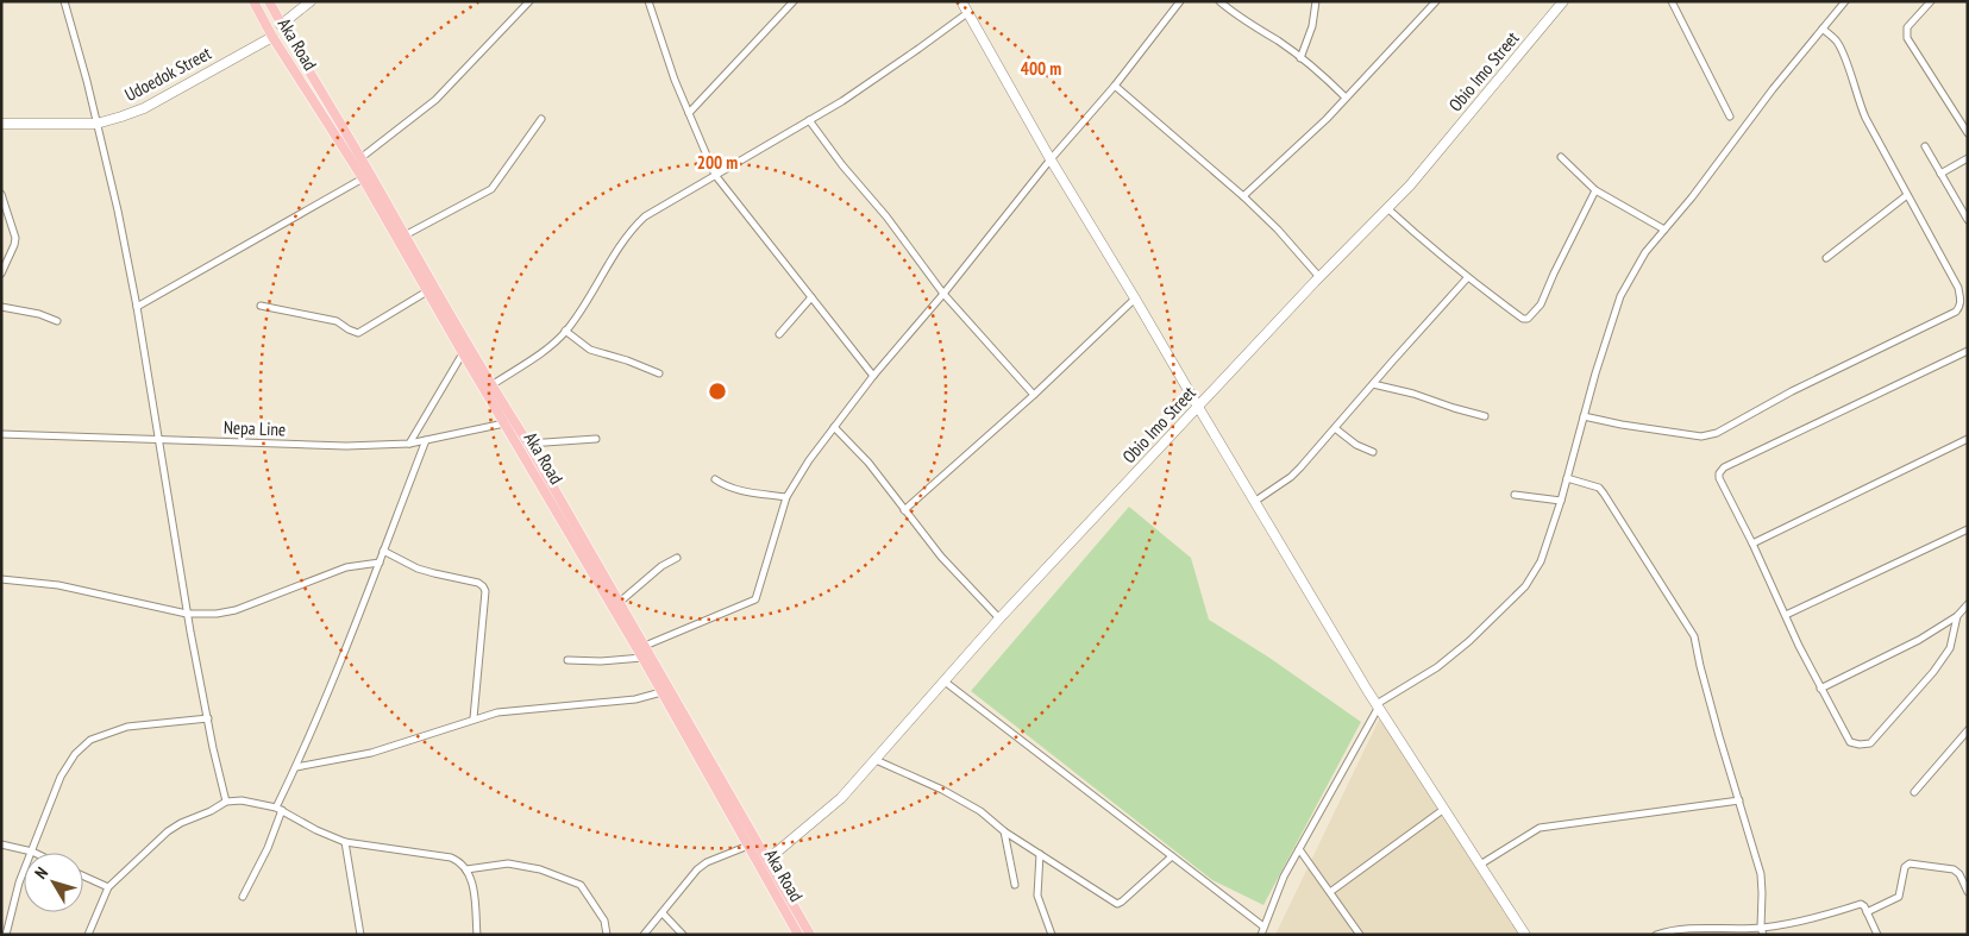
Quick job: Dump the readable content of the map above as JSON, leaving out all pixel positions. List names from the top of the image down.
{
  "streets": {
    "main road": ["Aka Road"],
    "street": ["Obio Imo Street", "Udoedok Street", "Nepa Line"]
  },
  "crossings": [
    ["Aka Road", "Obio Imo Street"],
    ["Aka Road", "Udoedok Street"],
    ["Aka Road", "Nepa Line"]
  ],
  "north": "top left",
  "rings": ["400 m", "200 m"]
}
